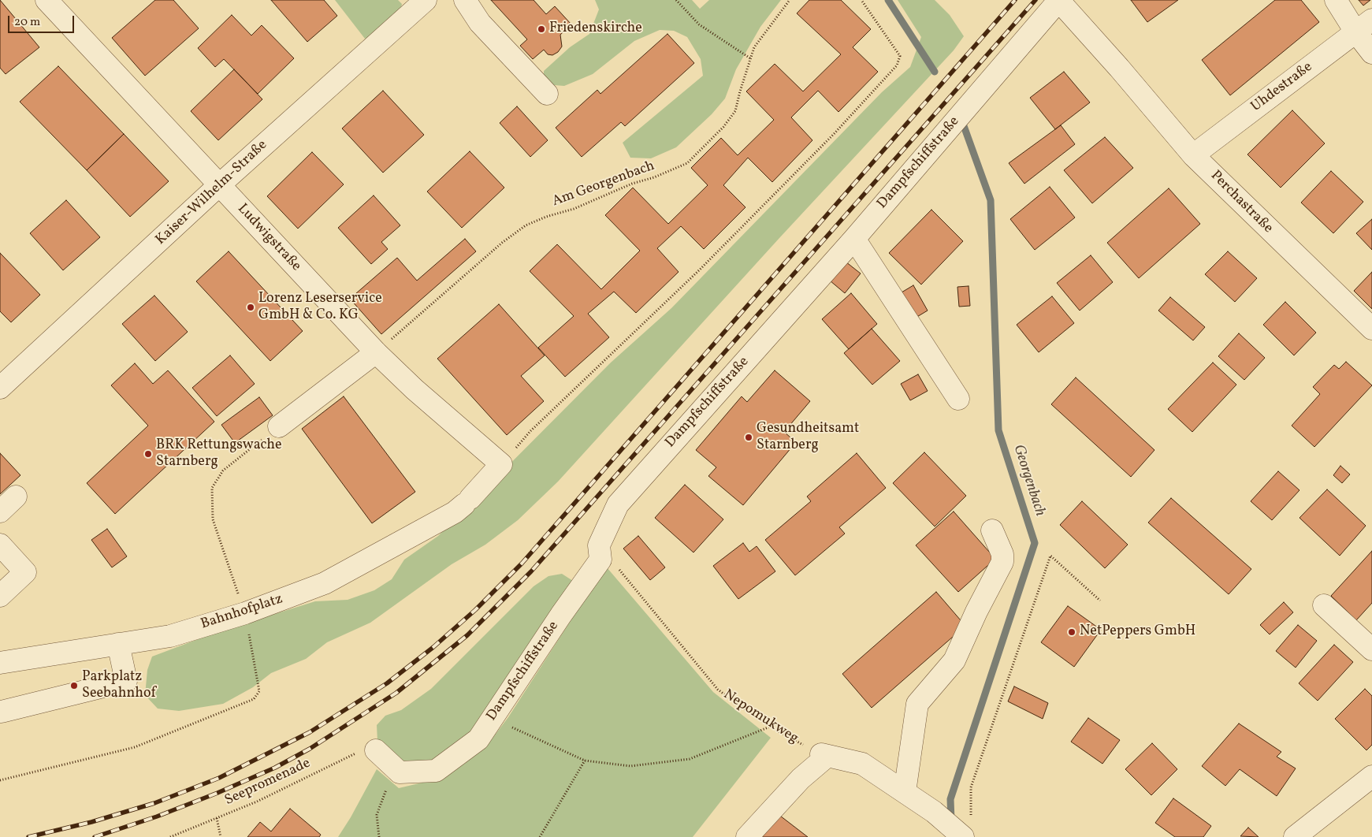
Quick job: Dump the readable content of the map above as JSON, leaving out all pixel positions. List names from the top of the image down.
{
  "streets": {
    "street": [
      "Uhdestraße",
      "Dampfschiffstraße",
      "Kaiser-Wilhelm-Straße",
      "Perchastraße",
      "Ludwigstraße",
      "Bahnhofplatz"
    ],
    "path": ["Am Georgenbach", "Nepomukweg", "Seepromenade"]
  },
  "crossings": [
    ["Uhdestraße", "Perchastraße"],
    ["Dampfschiffstraße", "Perchastraße"],
    ["Dampfschiffstraße", "Nepomukweg"],
    ["Am Georgenbach", "Ludwigstraße"],
    ["Kaiser-Wilhelm-Straße", "Ludwigstraße"],
    ["Ludwigstraße", "Bahnhofplatz"]
  ],
  "water": ["Georgenbach"],
  "places": [
    "Friedenskirche",
    "Lorenz Leserservice GmbH & Co. KG",
    "Gesundheitsamt Starnberg",
    "BRK Rettungswache Starnberg",
    "NetPeppers GmbH",
    "Parkplatz Seebahnhof"
  ],
  "scale_bar": "20 m"
}
